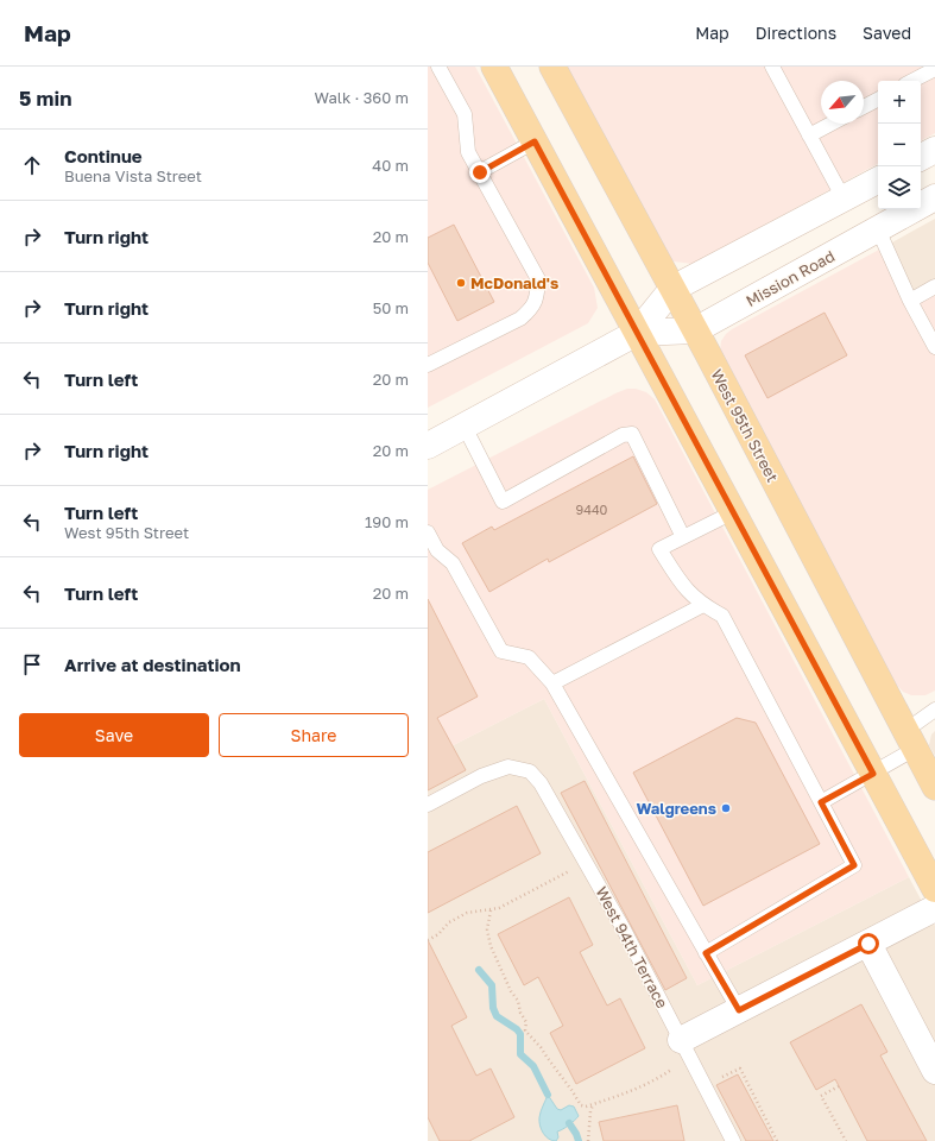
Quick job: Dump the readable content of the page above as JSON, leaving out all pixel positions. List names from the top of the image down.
{
  "streets": {
    "main road": ["Mission Road", "West 95th Street"],
    "lane": ["West 94th Terrace"]
  },
  "crossings": [
    ["Mission Road", "West 95th Street"]
  ],
  "places": ["McDonald's", "Walgreens"],
  "house_numbers": ["9440"],
  "north": "bottom left",
  "page": {
    "header": "Map",
    "nav": ["Map", "Directions", "Saved"],
    "heading": ["5 min", "Walk · 360 m"],
    "map_buttons": ["+", "−"],
    "list": [
      ["Continue", "Buena Vista Street", "40 m"],
      ["Turn right", "20 m"],
      ["Turn right", "50 m"],
      ["Turn left", "20 m"],
      ["Turn right", "20 m"],
      ["Turn left", "West 95th Street", "190 m"],
      ["Turn left", "20 m"],
      "Arrive at destination"
    ],
    "buttons": ["Save", "Share"]
  }
}
